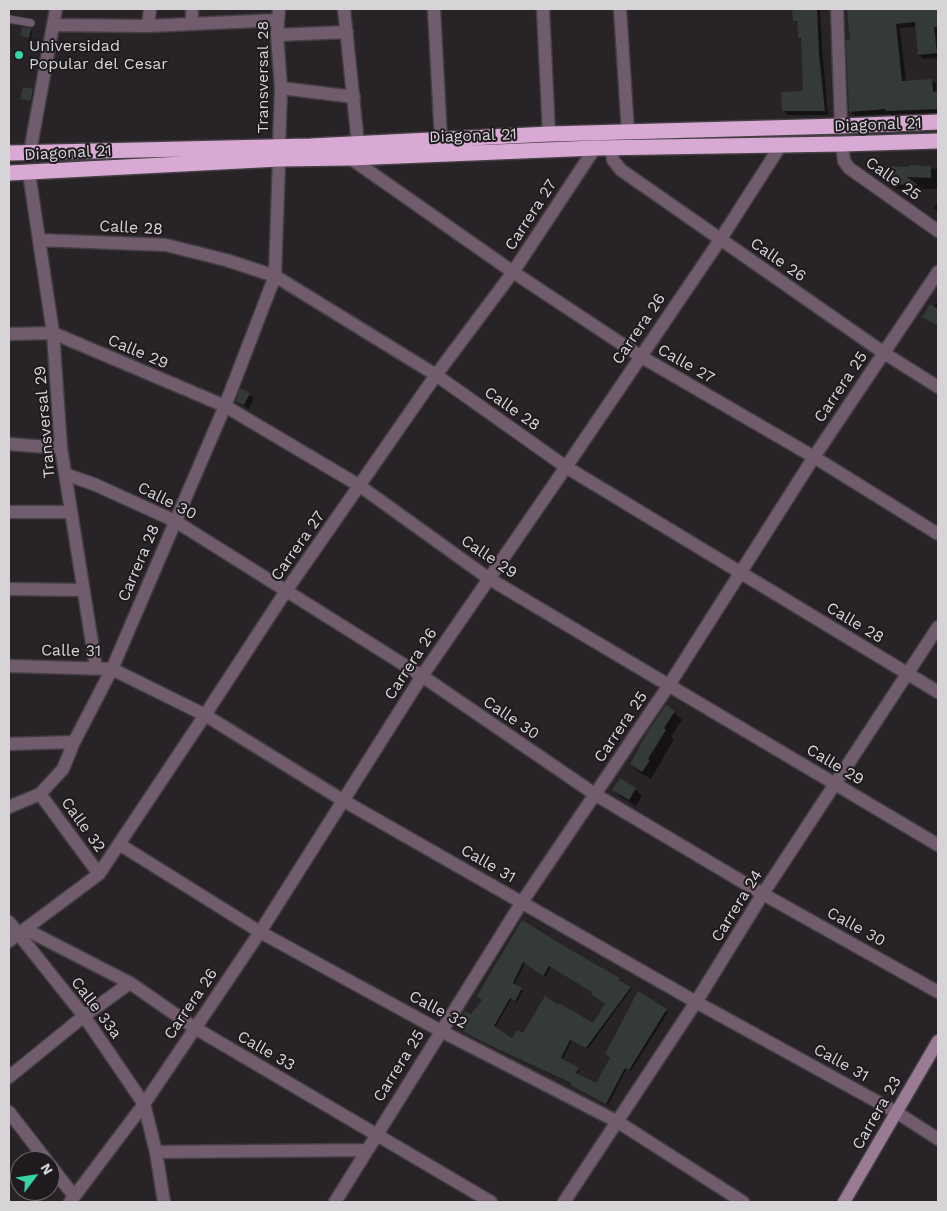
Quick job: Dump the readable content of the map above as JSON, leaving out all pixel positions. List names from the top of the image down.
{
  "streets": {
    "highway": ["Diagonal 21"],
    "street": [
      "Transversal 28",
      "Calle 25",
      "Carrera 27",
      "Calle 28",
      "Calle 26",
      "Carrera 26",
      "Calle 29",
      "Calle 27",
      "Carrera 25",
      "Transversal 29",
      "Calle 30",
      "Carrera 28",
      "Calle 31",
      "Calle 32",
      "Carrera 24",
      "Calle 33a",
      "Calle 33",
      "Carrera 23"
    ]
  },
  "crossings": [
    ["Transversal 28", "Diagonal 21"],
    ["Transversal 28", "Calle 28"],
    ["Transversal 28", "Carrera 28"],
    ["Diagonal 21", "Calle 25"],
    ["Diagonal 21", "Carrera 27"],
    ["Diagonal 21", "Calle 26"],
    ["Diagonal 21", "Carrera 26"],
    ["Diagonal 21", "Calle 27"],
    ["Diagonal 21", "Transversal 29"],
    ["Carrera 27", "Calle 28"],
    ["Carrera 27", "Calle 29"],
    ["Carrera 27", "Calle 27"],
    ["Carrera 27", "Calle 30"],
    ["Carrera 27", "Calle 31"],
    ["Carrera 27", "Calle 32"],
    ["Carrera 27", "Calle 33a"],
    ["Carrera 27", "Calle 33"],
    ["Calle 28", "Carrera 26"],
    ["Calle 28", "Carrera 25"],
    ["Calle 28", "Transversal 29"],
    ["Calle 28", "Carrera 28"],
    ["Calle 28", "Carrera 24"],
    ["Calle 26", "Carrera 26"],
    ["Calle 26", "Carrera 25"],
    ["Carrera 26", "Calle 29"],
    ["Carrera 26", "Calle 27"],
    ["Carrera 26", "Calle 30"],
    ["Carrera 26", "Calle 31"],
    ["Carrera 26", "Calle 32"],
    ["Carrera 26", "Calle 33a"],
    ["Carrera 26", "Calle 33"],
    ["Calle 29", "Carrera 25"],
    ["Calle 29", "Transversal 29"],
    ["Calle 29", "Carrera 28"],
    ["Calle 29", "Carrera 24"],
    ["Calle 27", "Carrera 25"],
    ["Carrera 25", "Calle 30"],
    ["Carrera 25", "Calle 31"],
    ["Carrera 25", "Calle 32"],
    ["Carrera 25", "Calle 33"],
    ["Transversal 29", "Calle 30"],
    ["Transversal 29", "Calle 31"],
    ["Calle 30", "Carrera 28"],
    ["Calle 30", "Carrera 24"],
    ["Carrera 28", "Calle 31"],
    ["Carrera 28", "Calle 32"],
    ["Calle 31", "Carrera 24"],
    ["Calle 31", "Carrera 23"],
    ["Calle 32", "Carrera 24"],
    ["Calle 33a", "Calle 33"]
  ],
  "places": ["Universidad Popular del Cesar"],
  "north": "top right"
}
